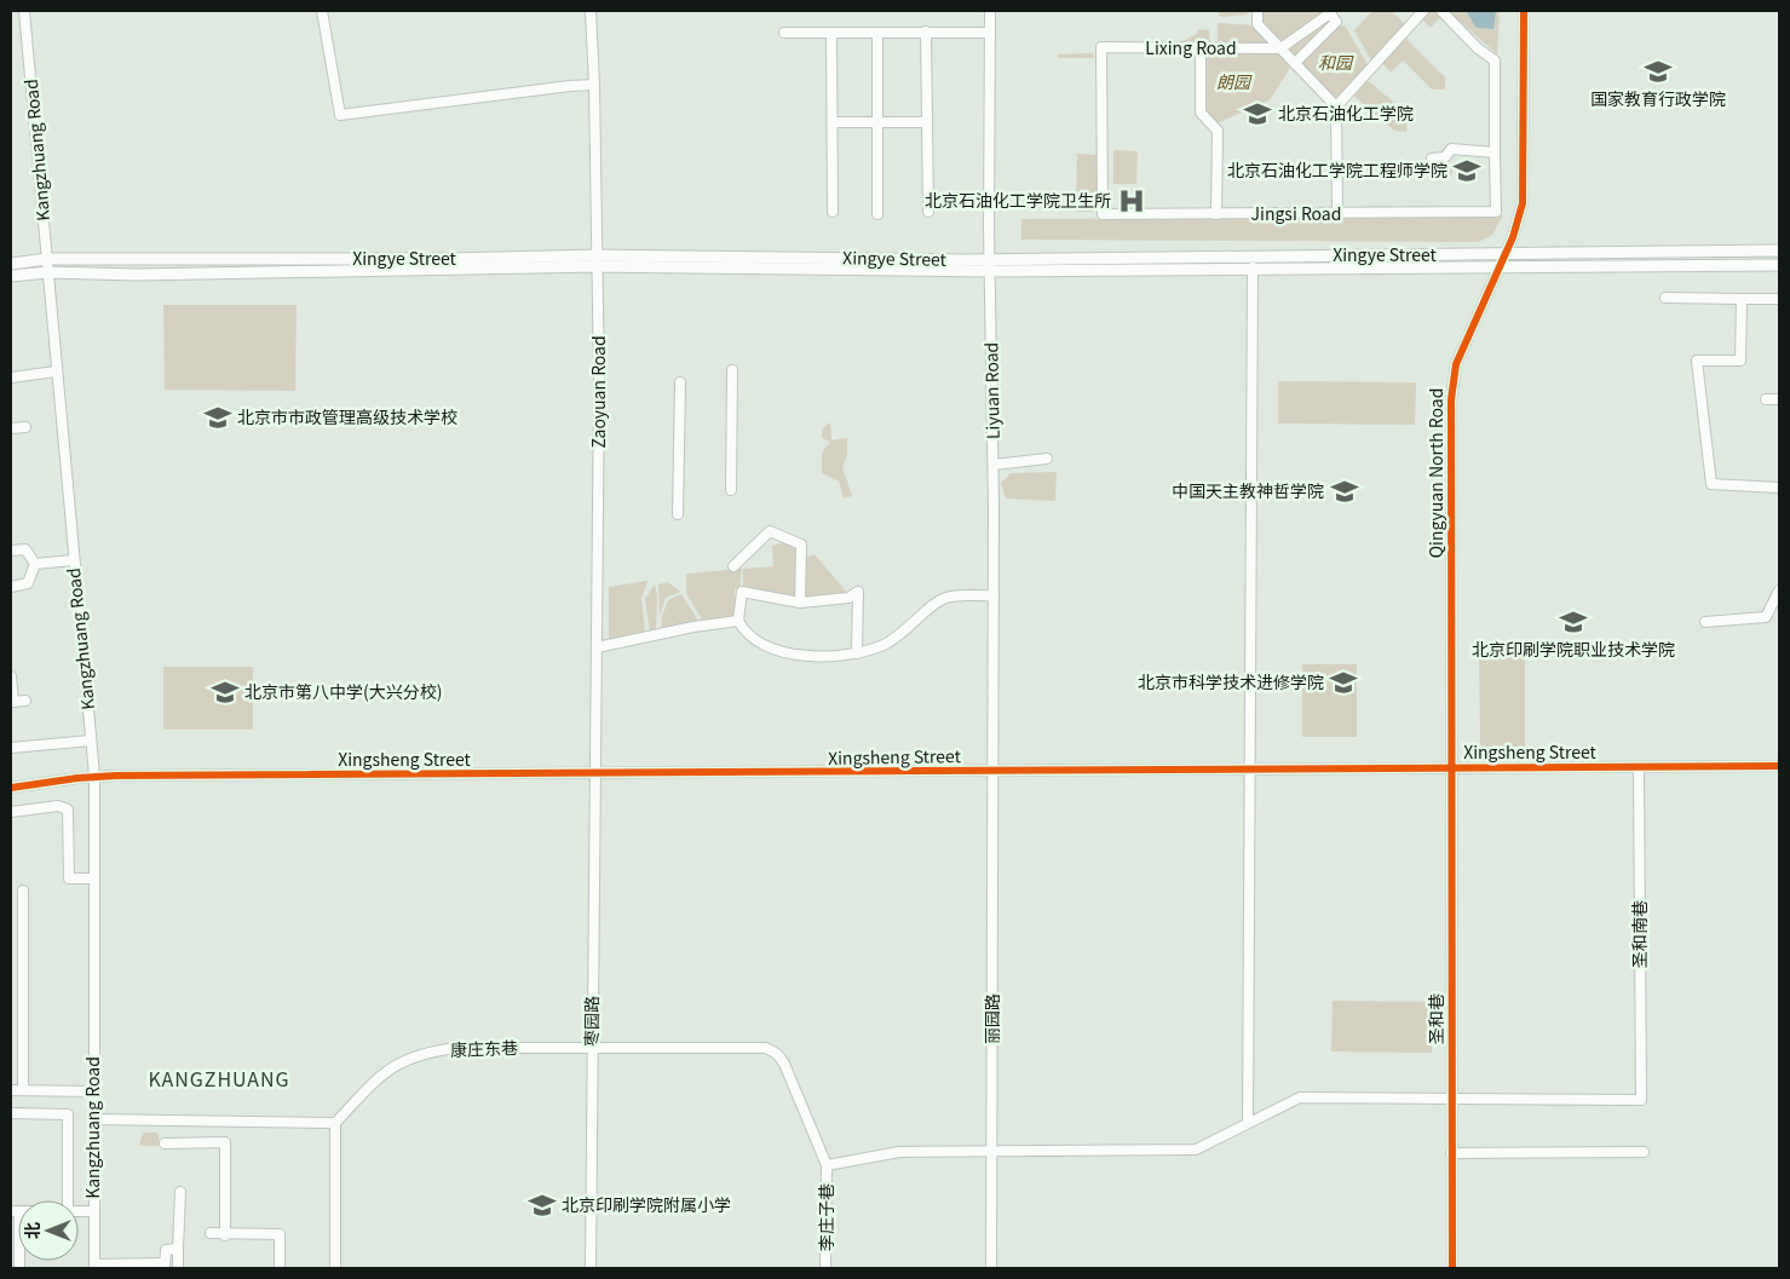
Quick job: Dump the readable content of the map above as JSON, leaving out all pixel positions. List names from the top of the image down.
{
  "streets": {
    "main road": ["Xingye Street"],
    "street": [
      "Lixing Road",
      "Kangzhuang Road",
      "Jingsi Road",
      "Liyuan Road",
      "Zaoyuan Road",
      "Qingyuan North Road",
      "Xingsheng Street",
      "圣和南巷",
      "丽园路",
      "圣和巷",
      "枣园路",
      "康庄东巷",
      "李庄子巷"
    ]
  },
  "crossings": [
    ["Lixing Road", "Jingsi Road"],
    ["Kangzhuang Road", "Xingye Street"],
    ["Kangzhuang Road", "Xingsheng Street"],
    ["Xingye Street", "Liyuan Road"],
    ["Xingye Street", "Zaoyuan Road"],
    ["Xingye Street", "Qingyuan North Road"],
    ["Liyuan Road", "Xingsheng Street"],
    ["Liyuan Road", "丽园路"],
    ["Zaoyuan Road", "Xingsheng Street"],
    ["Zaoyuan Road", "枣园路"],
    ["Qingyuan North Road", "Xingsheng Street"],
    ["Qingyuan North Road", "圣和巷"],
    ["Xingsheng Street", "圣和南巷"],
    ["Xingsheng Street", "丽园路"],
    ["Xingsheng Street", "圣和巷"],
    ["Xingsheng Street", "枣园路"],
    ["圣和南巷", "圣和巷"],
    ["枣园路", "康庄东巷"],
    ["康庄东巷", "李庄子巷"]
  ],
  "districts": ["KANGZHUANG"],
  "parks": ["和园", "朗园"],
  "places": {
    "school or university": [
      "国家教育行政学院",
      "北京石油化工学院",
      "北京石油化工学院工程师学院",
      "北京市市政管理高级技术学校",
      "中国天主教神哲学院",
      "北京印刷学院职业技术学院",
      "北京市科学技术进修学院",
      "北京市第八中学(大兴分校)",
      "北京印刷学院附属小学"
    ],
    "hospital": ["北京石油化工学院卫生所"]
  },
  "north": "left"
}
